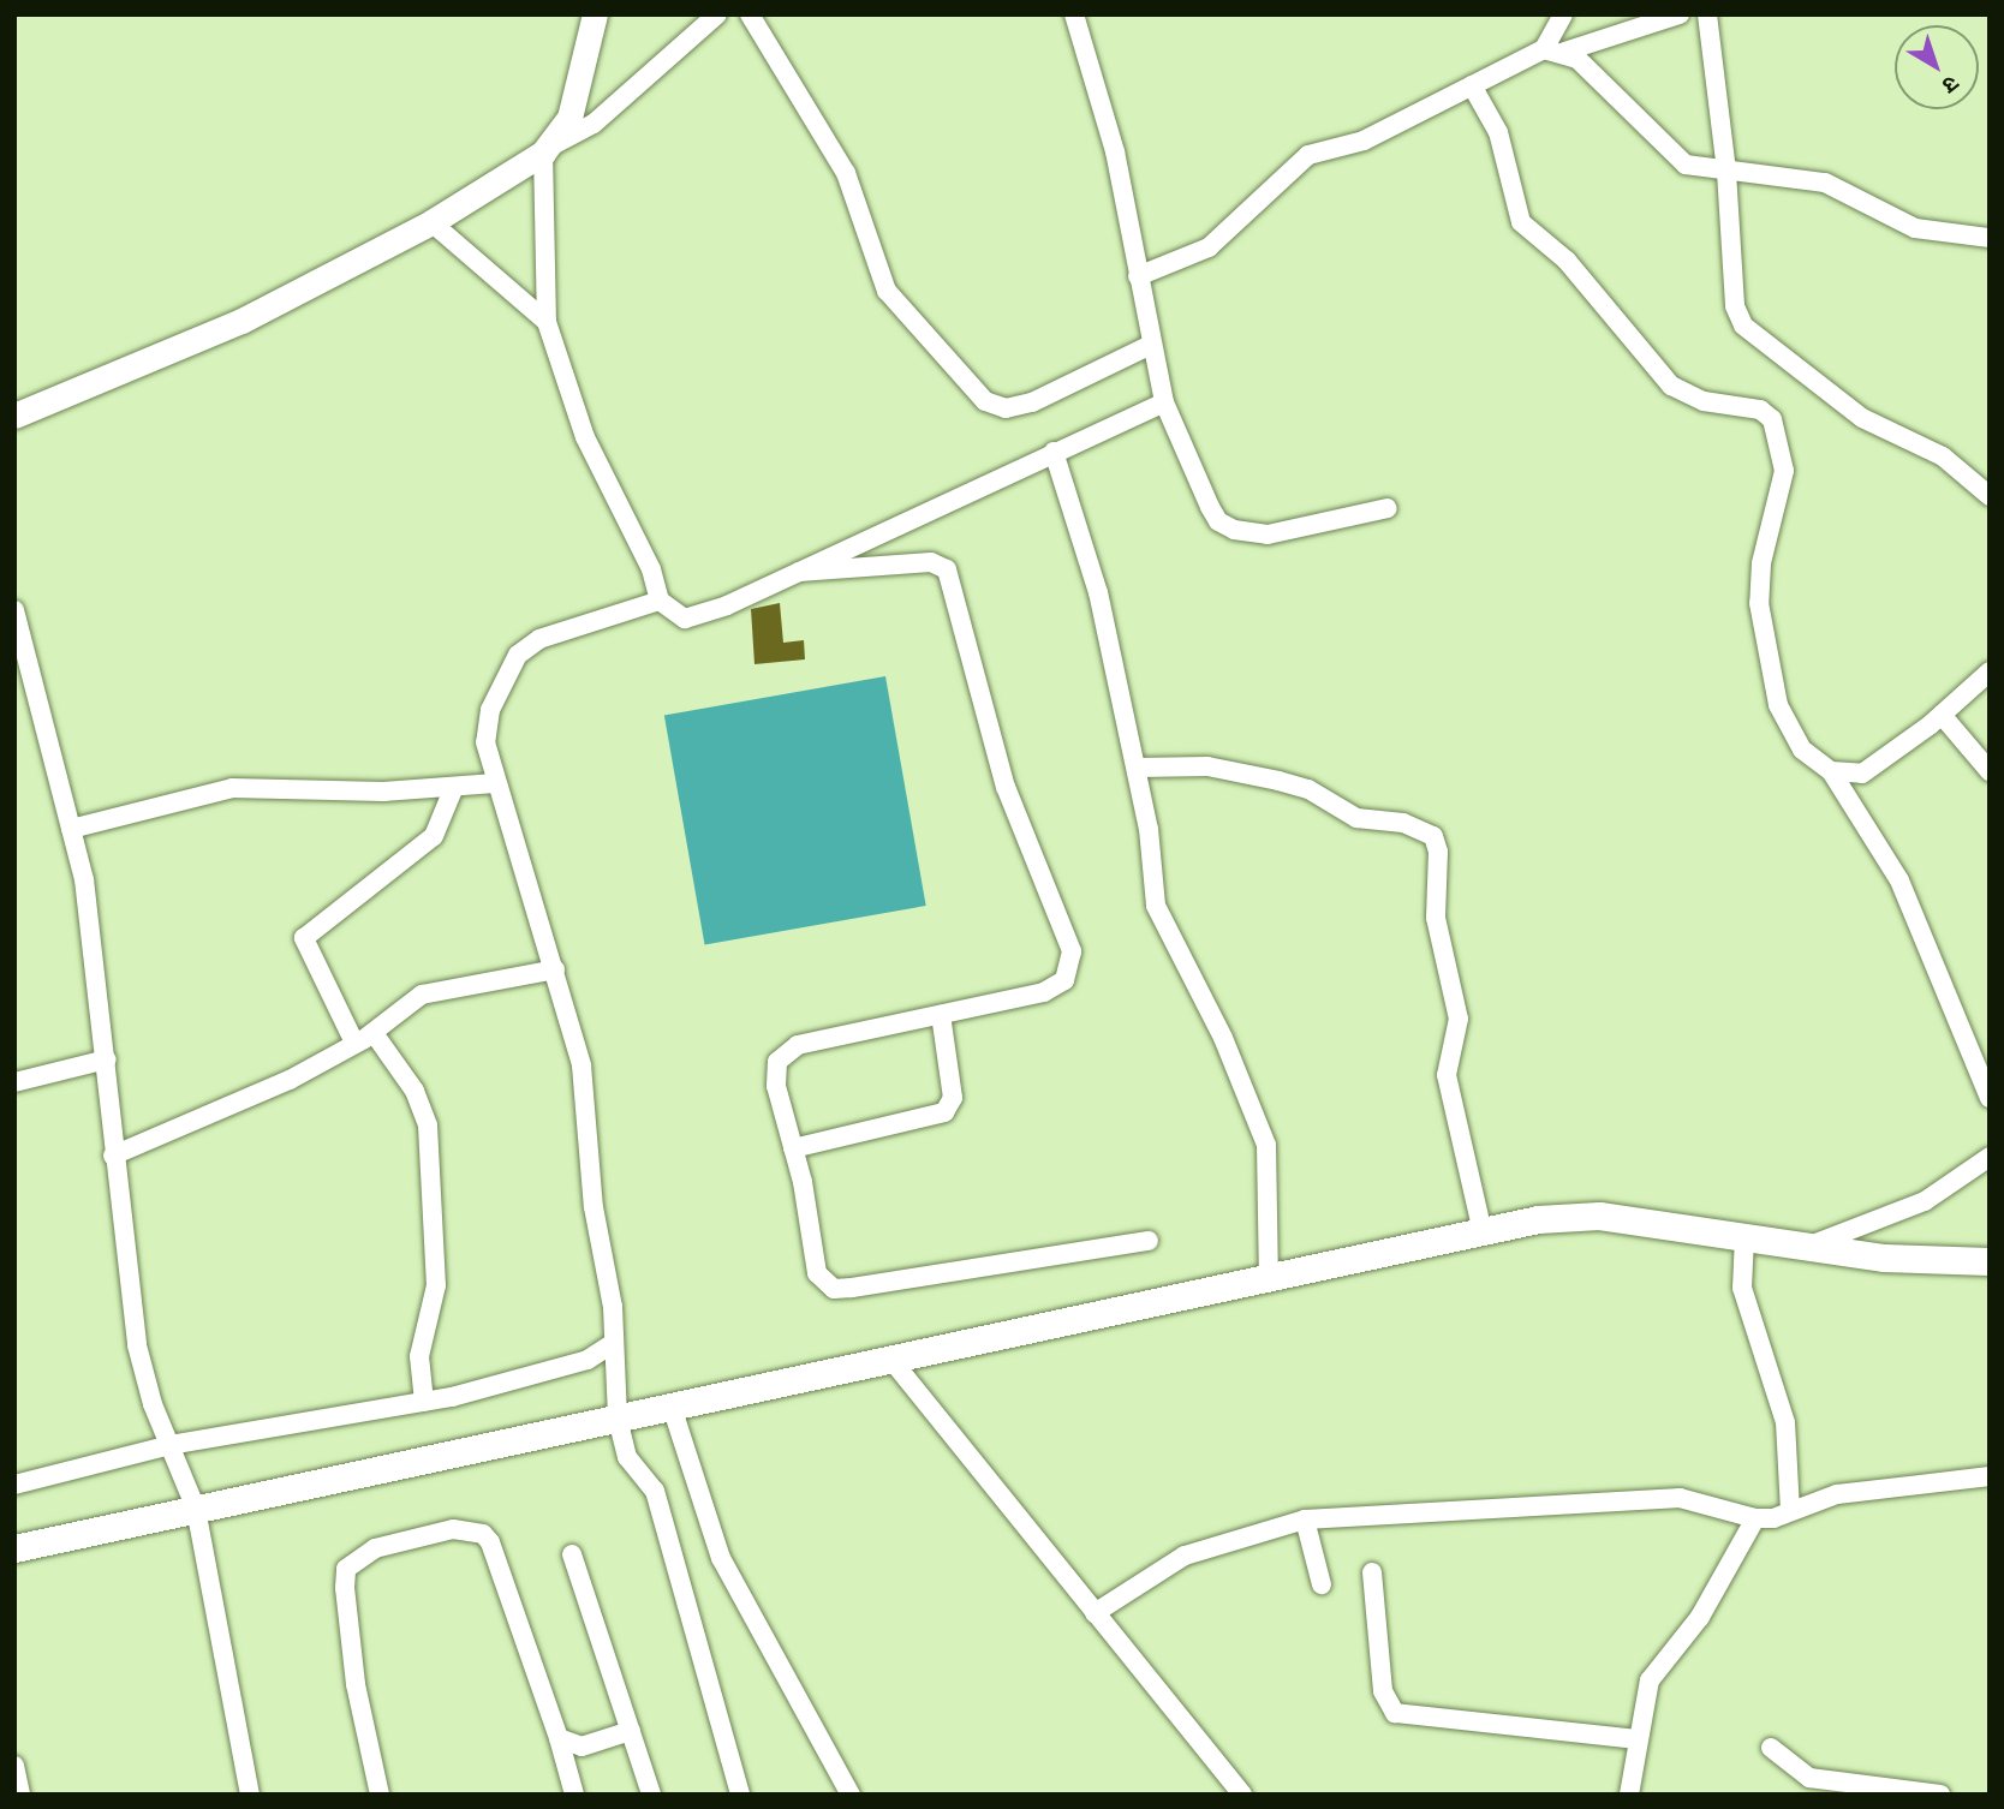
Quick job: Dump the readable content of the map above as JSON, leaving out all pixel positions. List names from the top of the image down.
{
  "north": "bottom right"
}
